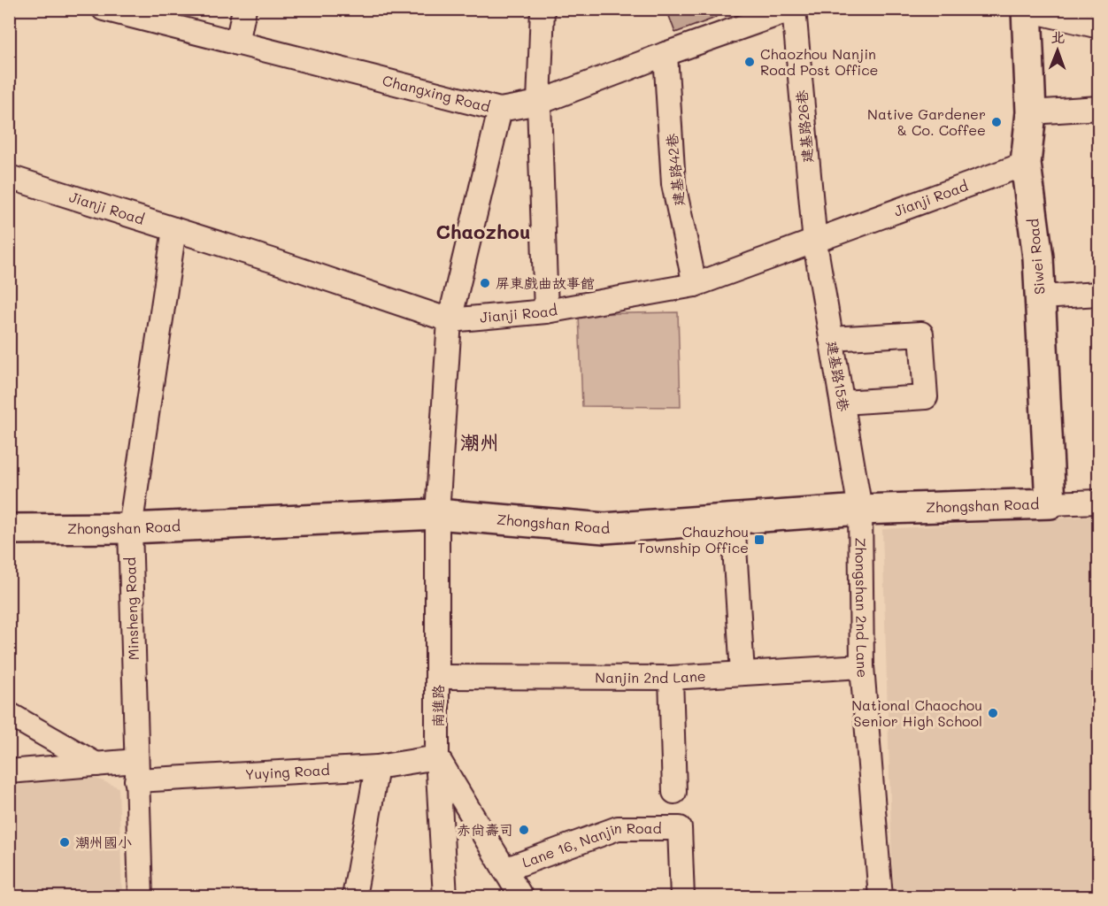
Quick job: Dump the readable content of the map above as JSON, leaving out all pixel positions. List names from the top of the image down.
{
  "streets": {
    "main road": ["Siwei Road", "Zhongshan Road"],
    "street": [
      "Changxing Road",
      "建基路26巷",
      "建基路42巷",
      "Jianji Road",
      "建基路15巷",
      "Zhongshan 2nd Lane",
      "Minsheng Road",
      "Nanjin 2nd Lane",
      "南進路",
      "Yuying Road",
      "Lane 16, Nanjin Road"
    ]
  },
  "crossings": [
    ["Changxing Road", "建基路26巷"],
    ["Changxing Road", "建基路42巷"],
    ["Changxing Road", "南進路"],
    ["建基路26巷", "Jianji Road"],
    ["建基路26巷", "建基路15巷"],
    ["建基路42巷", "Jianji Road"],
    ["Jianji Road", "Siwei Road"],
    ["Jianji Road", "建基路15巷"],
    ["Jianji Road", "Minsheng Road"],
    ["Jianji Road", "南進路"],
    ["Siwei Road", "Zhongshan Road"],
    ["建基路15巷", "Zhongshan Road"],
    ["建基路15巷", "Zhongshan 2nd Lane"],
    ["Zhongshan Road", "Zhongshan 2nd Lane"],
    ["Zhongshan Road", "Minsheng Road"],
    ["Zhongshan Road", "南進路"],
    ["Zhongshan 2nd Lane", "Nanjin 2nd Lane"],
    ["Minsheng Road", "Yuying Road"],
    ["Nanjin 2nd Lane", "南進路"],
    ["南進路", "Yuying Road"]
  ],
  "districts": ["Chaozhou", "潮州"],
  "places": {
    "other": [
      "Chaozhou Nanjin Road Post Office",
      "Native Gardener & Co. Coffee",
      "屏東戲曲故事館",
      "National Chaochou Senior High School",
      "赤尚壽司",
      "潮州國小"
    ],
    "transit": ["Chauzhou Township Office"]
  },
  "north": "top"
}
